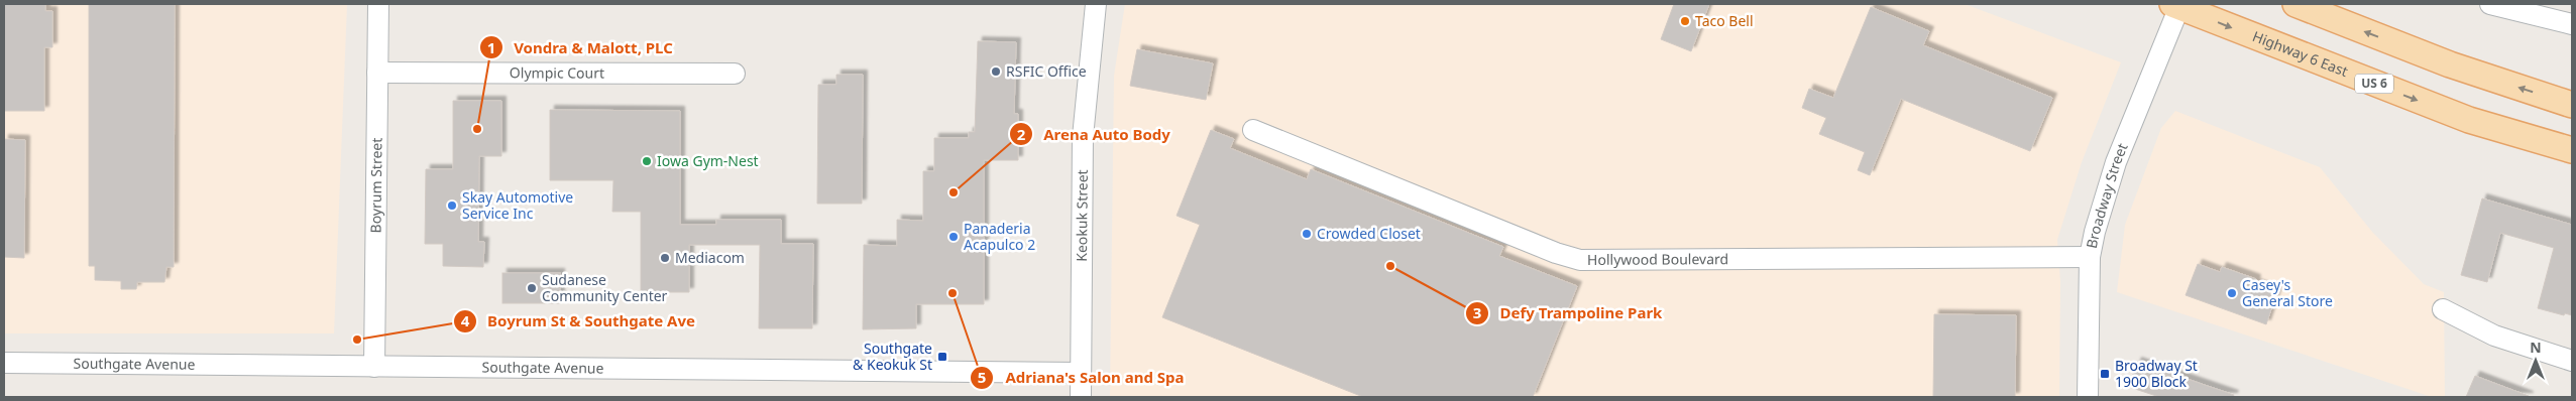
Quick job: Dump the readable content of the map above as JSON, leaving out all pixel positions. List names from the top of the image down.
{
  "streets": {
    "main road": ["Highway 6 East", "US 6"],
    "street": [
      "Olympic Court",
      "Boyrum Street",
      "Broadway Street",
      "Keokuk Street",
      "Hollywood Boulevard",
      "Southgate Avenue"
    ]
  },
  "crossings": [
    ["Highway 6 East", "Broadway Street"],
    ["Olympic Court", "Boyrum Street"],
    ["Boyrum Street", "Southgate Avenue"],
    ["Broadway Street", "Hollywood Boulevard"],
    ["Keokuk Street", "Southgate Avenue"]
  ],
  "places": {
    "other": [
      "Taco Bell",
      "RSFIC Office",
      "Vondra & Malott, PLC",
      "Iowa Gym-Nest",
      "Arena Auto Body",
      "Skay Automotive Service Inc",
      "Crowded Closet",
      "Panaderia Acapulco 2",
      "Mediacom",
      "Defy Trampoline Park",
      "Sudanese Community Center",
      "Adriana's Salon and Spa",
      "Casey's General Store",
      "Boyrum St & Southgate Ave"
    ],
    "transit": ["Southgate & Keokuk St", "Broadway St 1900 Block"]
  },
  "north": "top"
}
